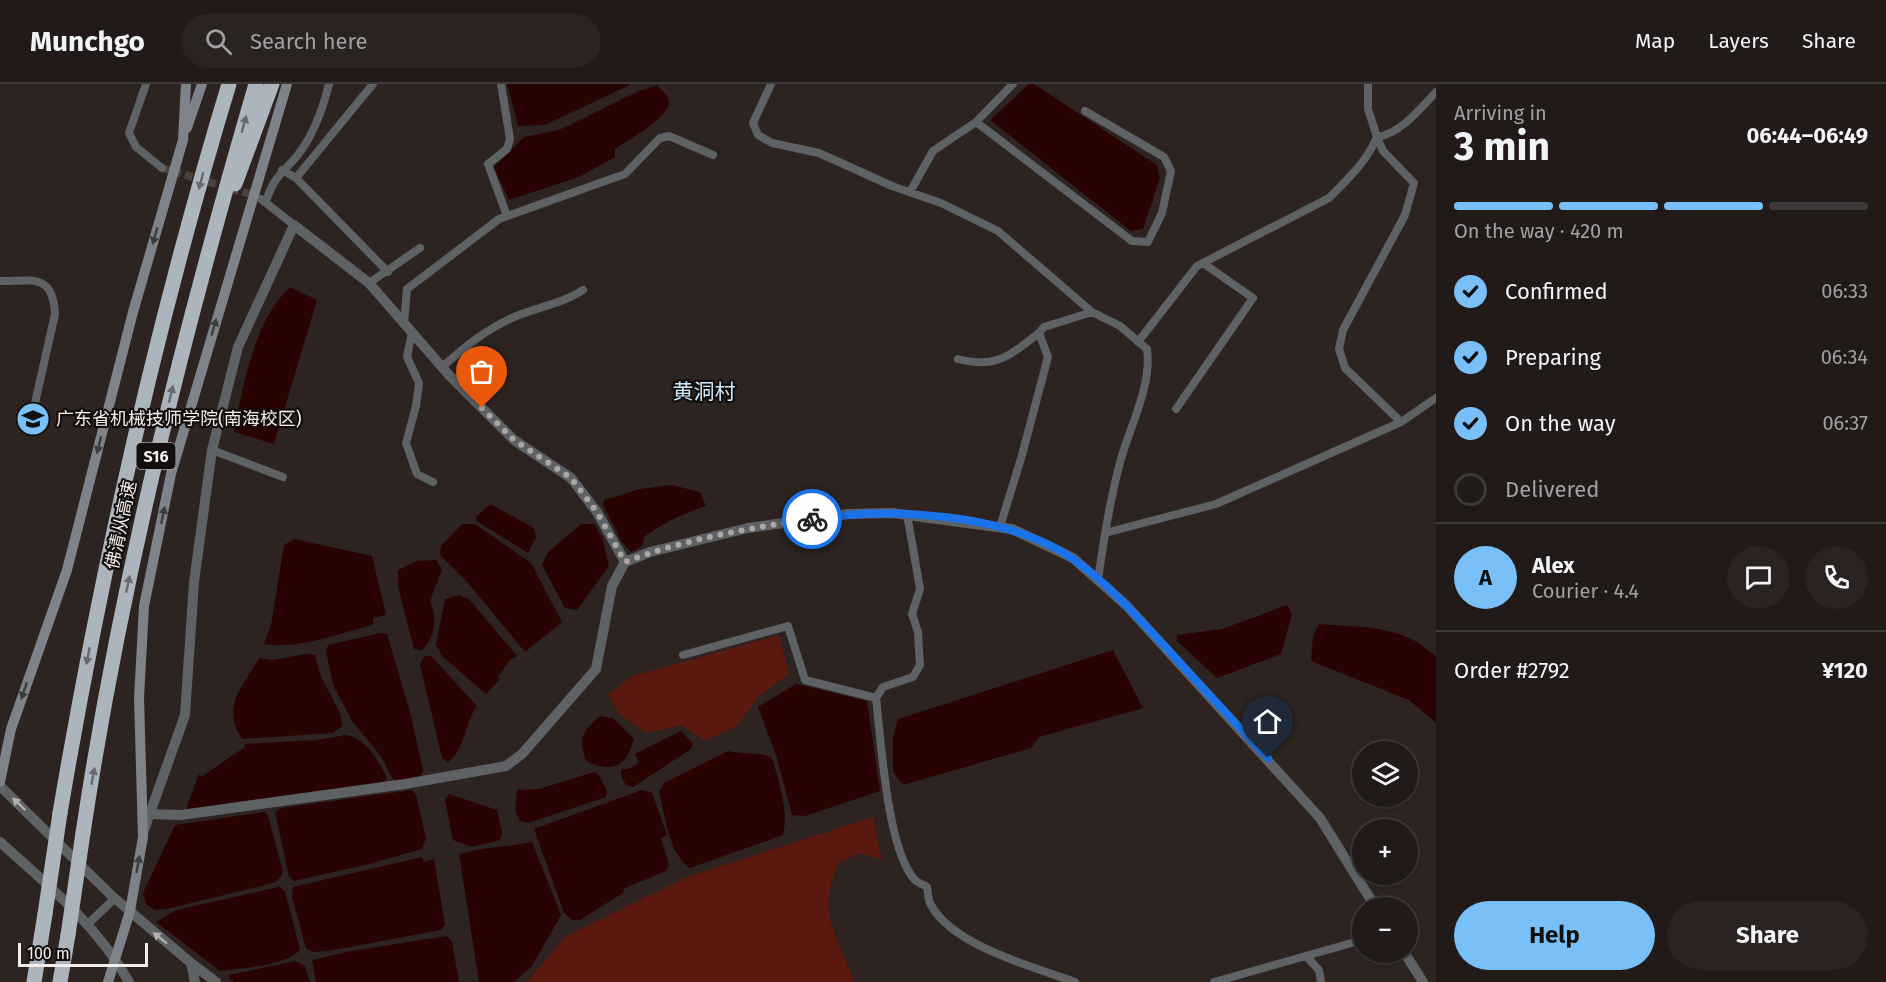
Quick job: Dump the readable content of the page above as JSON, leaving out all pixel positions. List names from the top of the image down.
{
  "streets": {
    "highway": ["S16", "佛清从高速"]
  },
  "districts": ["黄洞村"],
  "places": {
    "school or university": ["广东省机械技师学院(南海校区)"]
  },
  "scale_bar": "100 m",
  "page": {
    "header": "Munchgo",
    "search": "Search here",
    "nav": ["Map", "Layers", "Share"],
    "heading": ["3 min", "Arriving in", "06:44–06:49"],
    "panel": [
      "Alex",
      "Courier · 4.4",
      "Order #2792",
      "¥120"
    ],
    "bar": "On the way · 420 m",
    "list": [
      ["Confirmed", "06:33"],
      ["Preparing", "06:34"],
      ["On the way", "06:37"],
      "Delivered"
    ],
    "round": "A",
    "map_buttons": ["+", "−"],
    "buttons": ["Help", "Share"],
    "scale": "100 m"
  }
}
